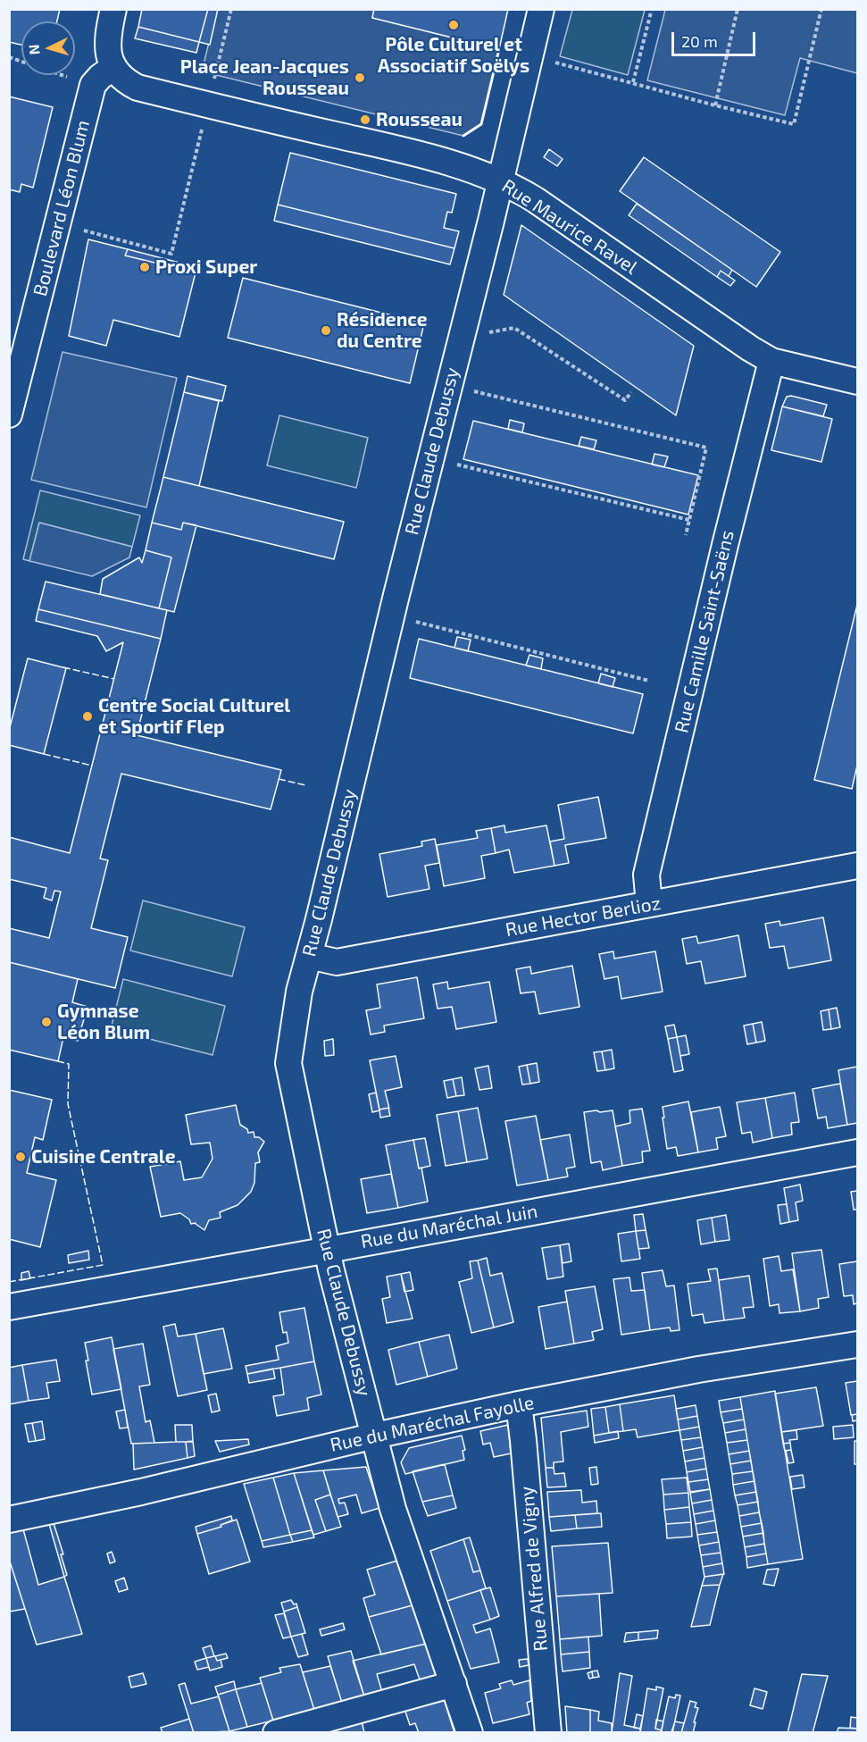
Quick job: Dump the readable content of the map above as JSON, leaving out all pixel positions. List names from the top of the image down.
{
  "streets": {
    "street": [
      "Boulevard Léon Blum",
      "Rue Maurice Ravel",
      "Rue Claude Debussy",
      "Rue Camille Saint-Saëns",
      "Rue Hector Berlioz",
      "Rue du Maréchal Juin",
      "Rue du Maréchal Fayolle",
      "Rue Alfred de Vigny"
    ]
  },
  "crossings": [
    ["Rue Maurice Ravel", "Rue Claude Debussy"],
    ["Rue Maurice Ravel", "Rue Camille Saint-Saëns"],
    ["Rue Claude Debussy", "Rue Hector Berlioz"],
    ["Rue Claude Debussy", "Rue du Maréchal Juin"],
    ["Rue Claude Debussy", "Rue du Maréchal Fayolle"],
    ["Rue Camille Saint-Saëns", "Rue Hector Berlioz"],
    ["Rue du Maréchal Fayolle", "Rue Alfred de Vigny"]
  ],
  "places": [
    "Pôle Culturel et Associatif Soëlys",
    "Place Jean-Jacques Rousseau",
    "Rousseau",
    "Proxi Super",
    "Résidence du Centre",
    "Centre Social Culturel et Sportif Flep",
    "Gymnase Léon Blum",
    "Cuisine Centrale"
  ],
  "scale_bar": "20 m",
  "north": "left"
}
